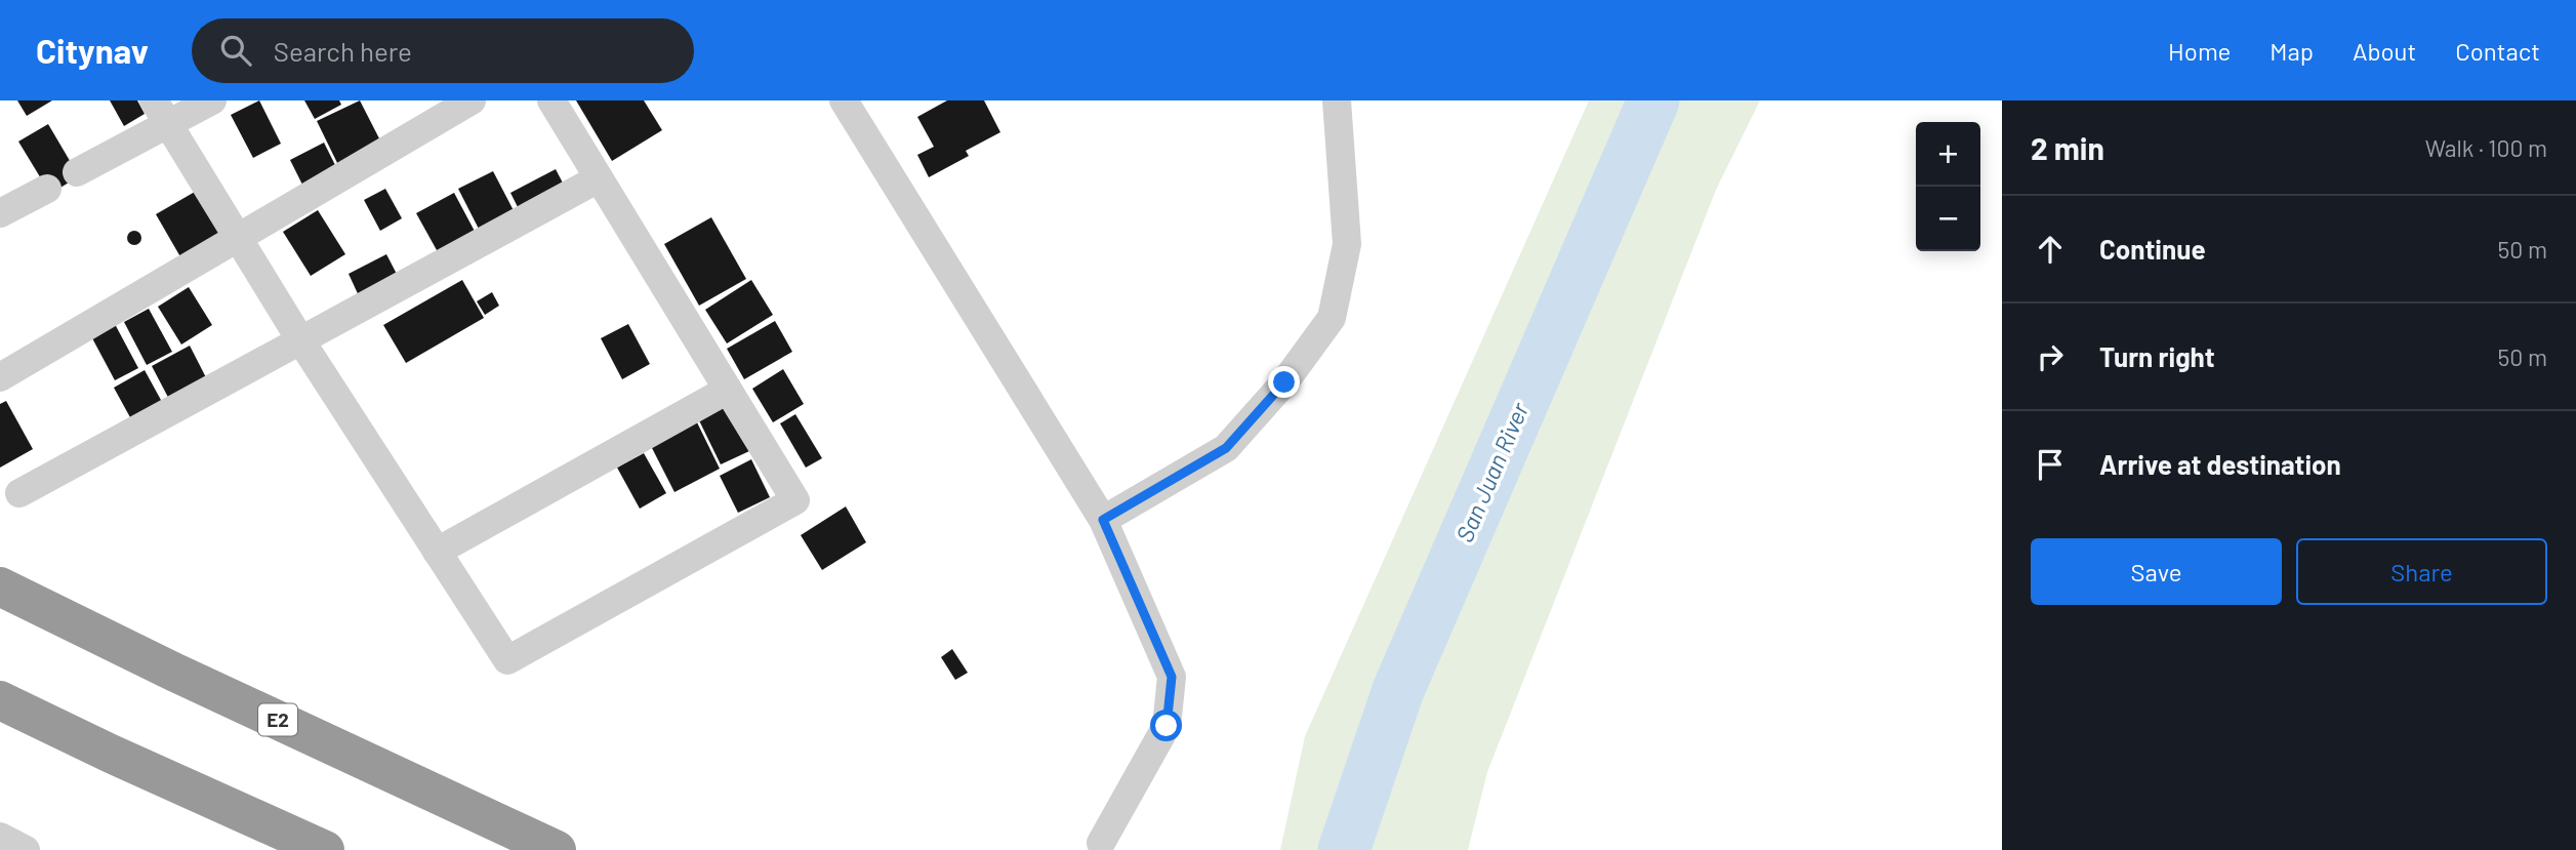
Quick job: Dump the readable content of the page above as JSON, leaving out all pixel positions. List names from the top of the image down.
{
  "streets": {
    "highway": ["E2"]
  },
  "water": ["San Juan River"],
  "page": {
    "header": "Citynav",
    "search": "Search here",
    "nav": [
      "Home",
      "Map",
      "About",
      "Contact"
    ],
    "heading": ["2 min", "Walk · 100 m"],
    "map_buttons": ["+", "−"],
    "list": [
      ["Continue", "50 m"],
      ["Turn right", "50 m"],
      "Arrive at destination"
    ],
    "buttons": ["Save", "Share"]
  }
}
